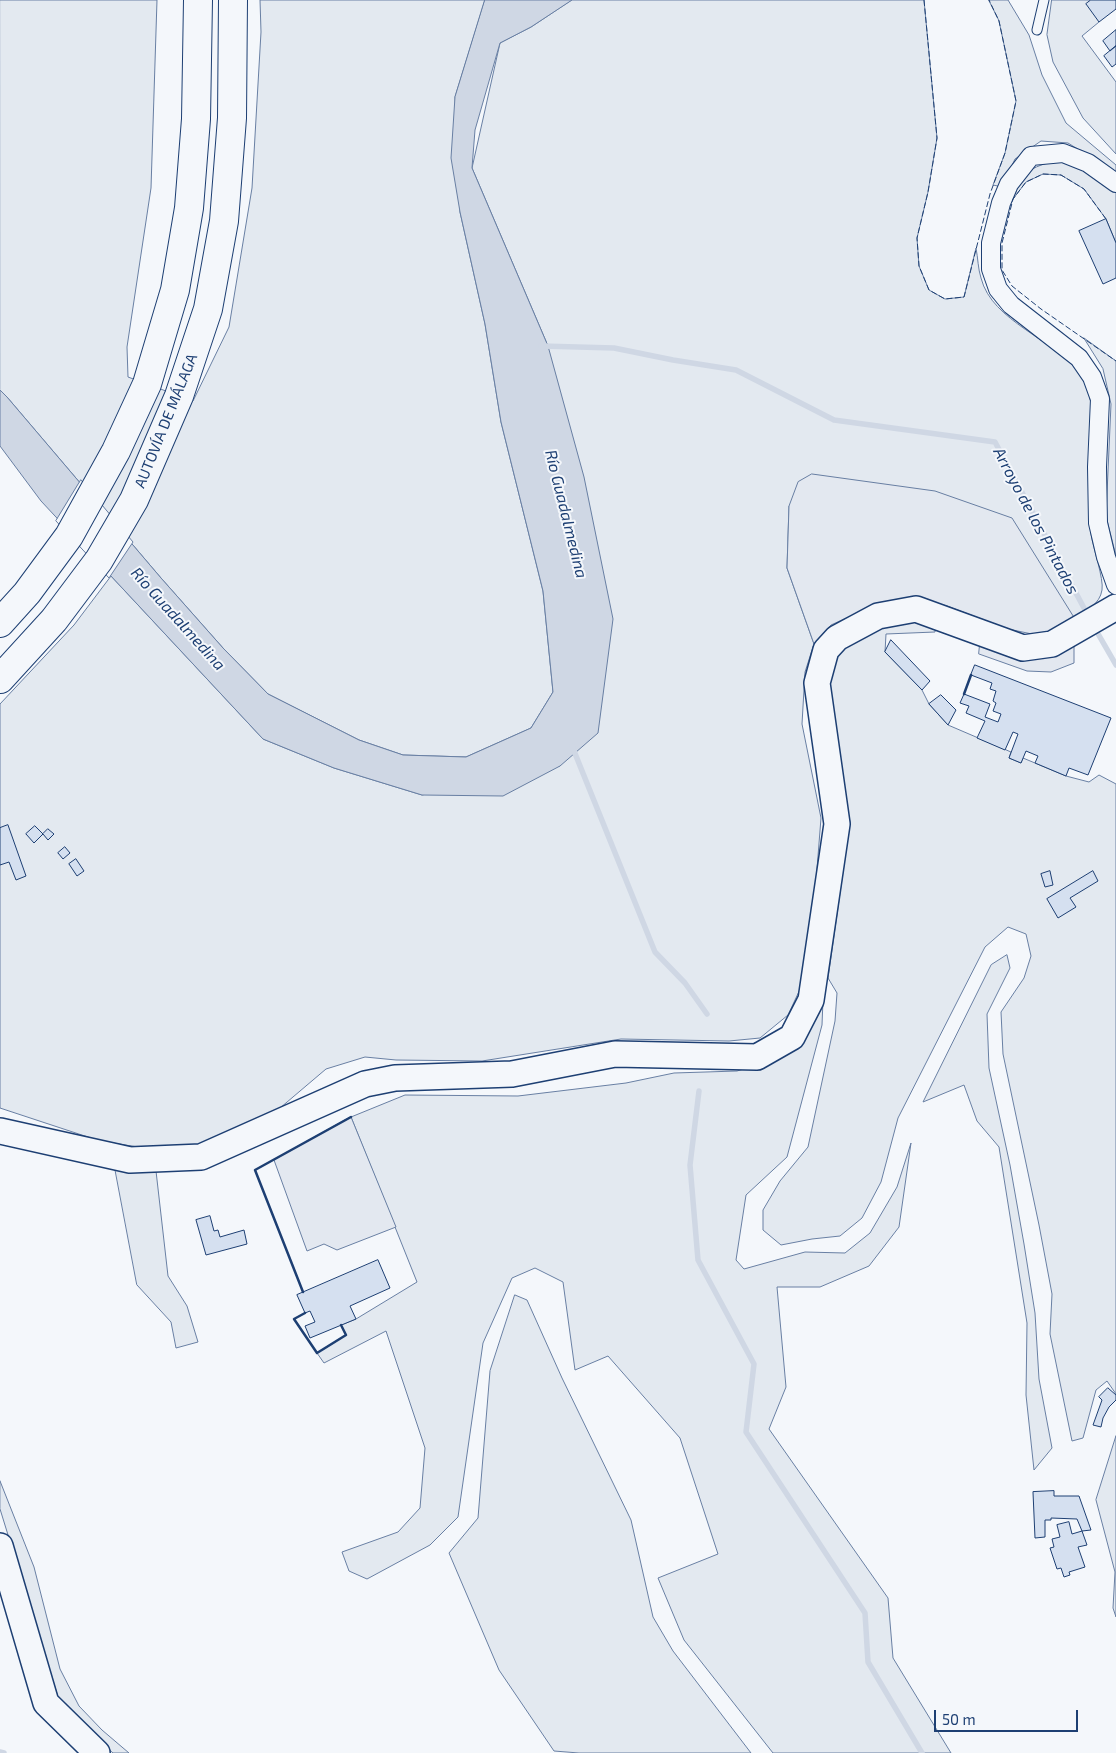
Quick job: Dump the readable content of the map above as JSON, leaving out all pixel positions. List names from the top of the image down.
{
  "streets": {
    "highway": ["AUTOVÍA DE MÁLAGA"]
  },
  "water": ["Río Guadalmedina", "Arroyo de los Pintados"],
  "scale_bar": "50 m"
}
